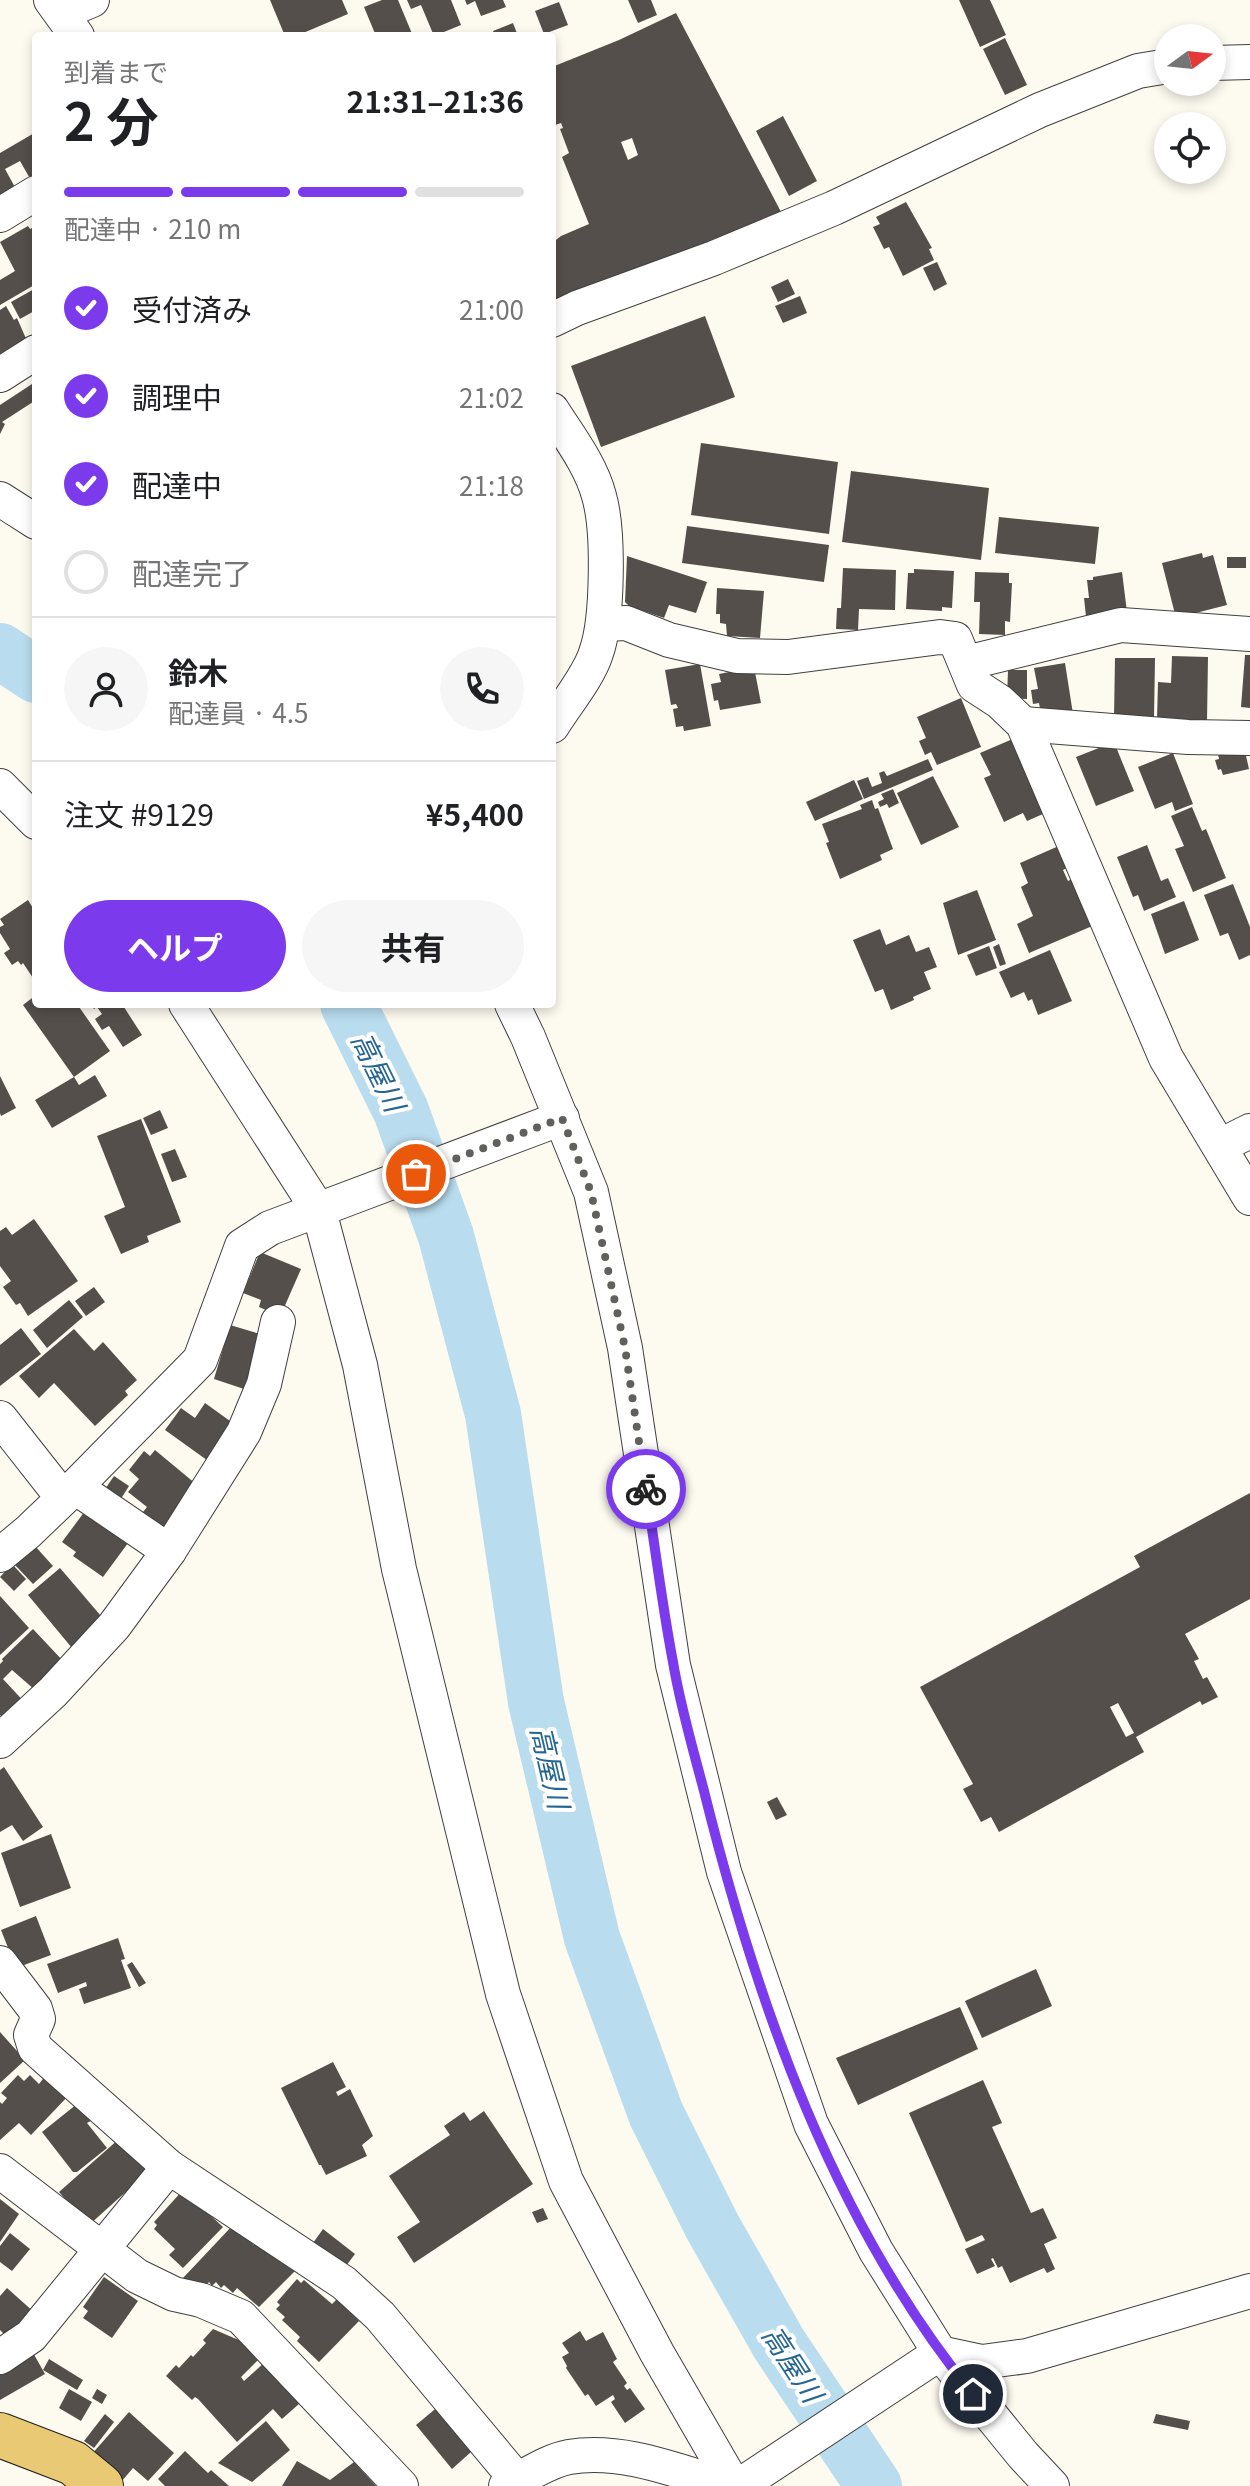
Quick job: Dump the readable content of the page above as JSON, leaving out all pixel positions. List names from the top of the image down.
{
  "water": ["高屋川"],
  "north": "right",
  "page": {
    "heading": ["2 分", "到着まで", "21:31–21:36"],
    "panel": [
      "鈴木",
      "配達員 · 4.5",
      "注文 #9129",
      "¥5,400"
    ],
    "bar": "配達中 · 210 m",
    "list": [
      ["受付済み", "21:00"],
      ["調理中", "21:02"],
      ["配達中", "21:18"],
      "配達完了"
    ],
    "buttons": ["ヘルプ", "共有"]
  }
}
